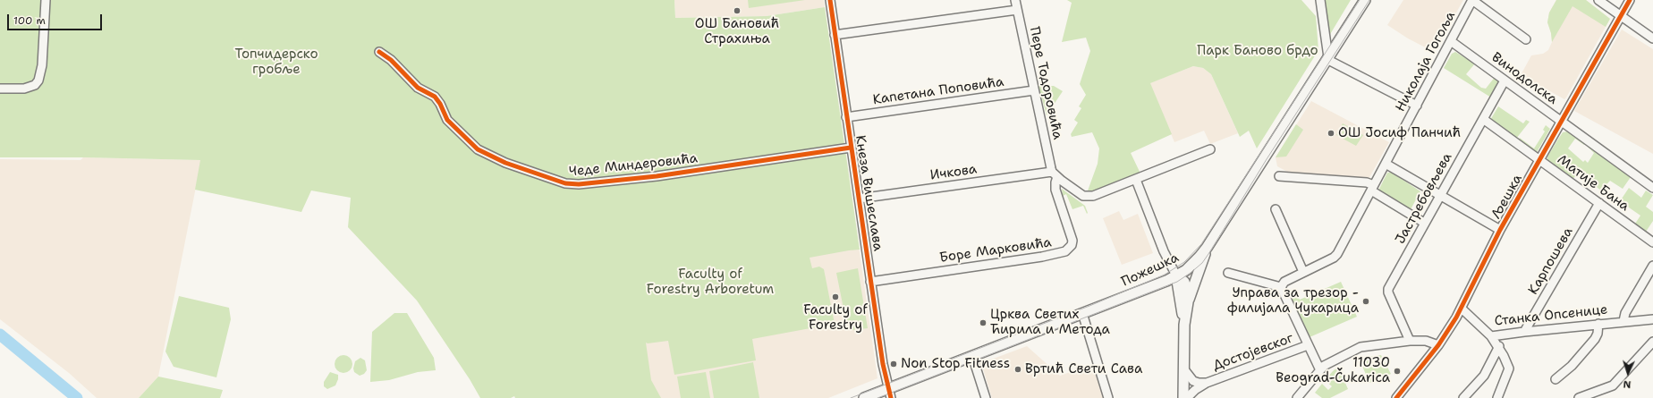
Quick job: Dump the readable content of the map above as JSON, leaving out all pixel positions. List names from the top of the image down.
{
  "streets": {
    "main road": ["Пожешка"],
    "street": [
      "Николаја Гогоља",
      "Винодолска",
      "Пере Тодоровића",
      "Капетана Поповића",
      "Чеде Миндеровића",
      "Ичкова",
      "Матије Бана",
      "Кнеза Вишеслава",
      "Љешка",
      "Јастребовљева",
      "Боре Марковића",
      "Карпошева",
      "Станка Опсенице",
      "Достојевског"
    ]
  },
  "crossings": [
    ["Николаја Гогоља", "Винодолска"],
    ["Винодолска", "Љешка"],
    ["Винодолска", "Јастребовљева"],
    ["Пере Тодоровића", "Капетана Поповића"],
    ["Пере Тодоровића", "Ичкова"],
    ["Пере Тодоровића", "Боре Марковића"],
    ["Капетана Поповића", "Кнеза Вишеслава"],
    ["Чеде Миндеровића", "Кнеза Вишеслава"],
    ["Ичкова", "Кнеза Вишеслава"],
    ["Ичкова", "Боре Марковића"],
    ["Матије Бана", "Љешка"],
    ["Матије Бана", "Јастребовљева"],
    ["Матије Бана", "Карпошева"],
    ["Кнеза Вишеслава", "Боре Марковића"],
    ["Кнеза Вишеслава", "Пожешка"],
    ["Љешка", "Станка Опсенице"],
    ["Карпошева", "Станка Опсенице"]
  ],
  "parks": ["Парк Баново брдо", "Топчидерско гробље", "Faculty of Forestry Arboretum"],
  "places": [
    "ОШ Бановић Страхиња",
    "ОШ Јосиф Панчић",
    "Faculty of Forestry",
    "Управа за трезор - филијала Чукарица",
    "Црква Светих Ћирила и Метода",
    "Non Stop Fitness",
    "Вртић Свети Сава",
    "11030 Beograd-Čukarica"
  ],
  "scale_bar": "100 m",
  "north": "bottom"
}
